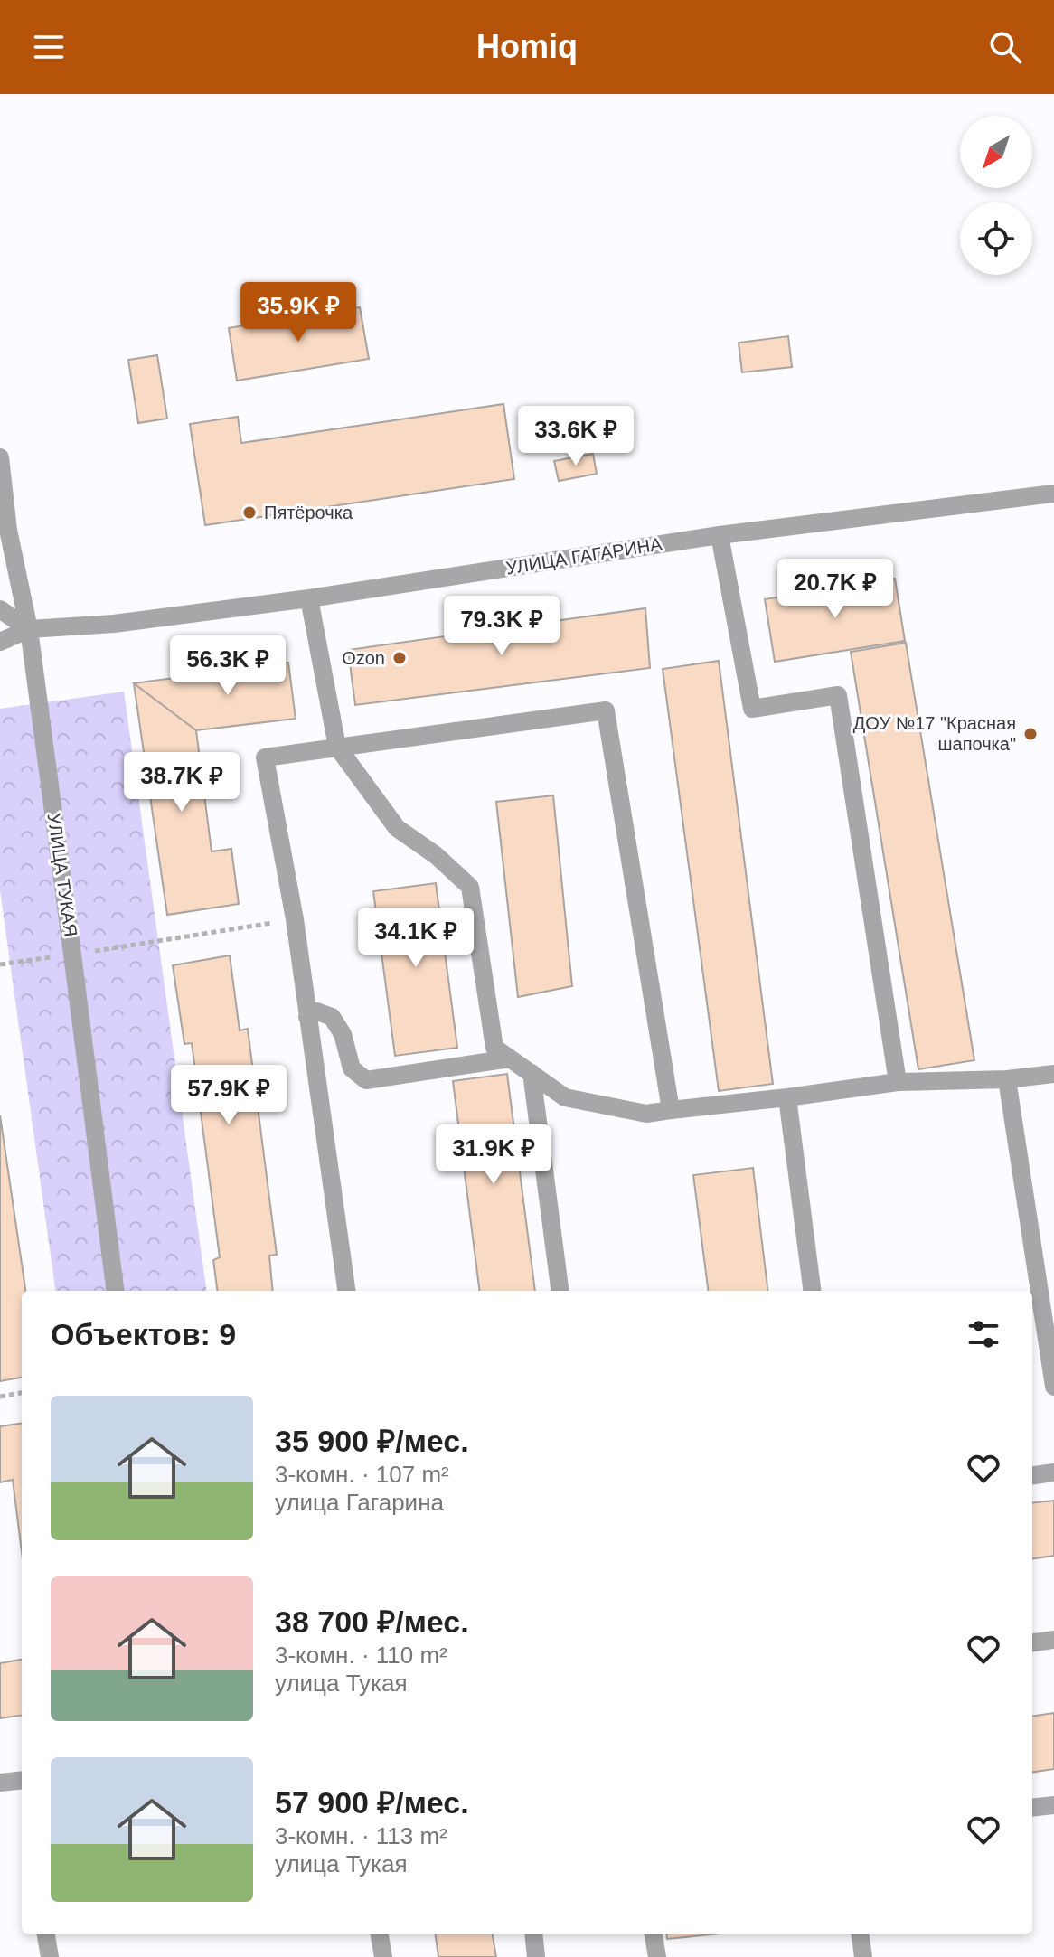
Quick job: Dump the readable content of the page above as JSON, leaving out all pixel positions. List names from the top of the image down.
{
  "streets": {
    "street": ["УЛИЦА ГАГАРИНА", "УЛИЦА ТУКАЯ"]
  },
  "crossings": [
    ["УЛИЦА ГАГАРИНА", "УЛИЦА ТУКАЯ"]
  ],
  "places": ["Пятёрочка", "Ozon", "ДОУ №17 \"Красная шапочка\""],
  "north": "bottom left",
  "page": {
    "header": "Homiq",
    "price": [
      "35.9K ₽",
      "33.6K ₽",
      "20.7K ₽",
      "79.3K ₽",
      "56.3K ₽",
      "38.7K ₽",
      "34.1K ₽",
      "57.9K ₽",
      "31.9K ₽"
    ],
    "heading": "Объектов: 9",
    "list": [
      {
        "name": "35 900 ₽/мес.",
        "note": "3-комн. · 107 m² · улица Гагарина"
      },
      {
        "name": "38 700 ₽/мес.",
        "note": "3-комн. · 110 m² · улица Тукая"
      },
      {
        "name": "57 900 ₽/мес.",
        "note": "3-комн. · 113 m² · улица Тукая"
      }
    ]
  }
}
